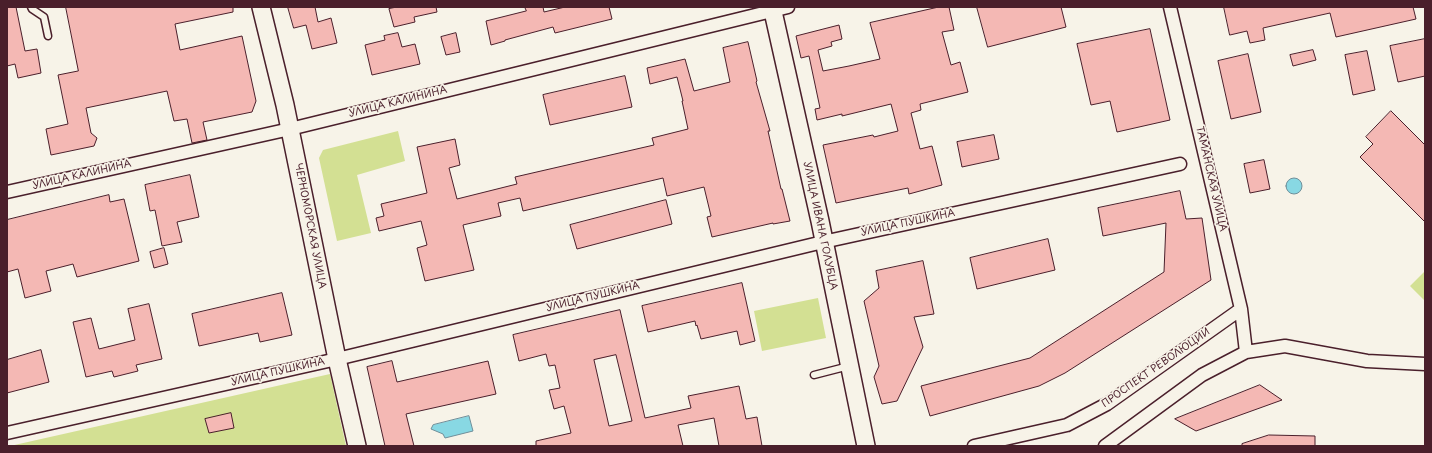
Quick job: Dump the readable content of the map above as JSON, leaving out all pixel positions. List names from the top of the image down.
{
  "streets": {
    "street": [
      "УЛИЦА КАЛИНИНА",
      "ТАМАНСКАЯ УЛИЦА",
      "УЛИЦА ПУШКИНА",
      "ЧЕРНОМОРСКАЯ УЛИЦА",
      "УЛИЦА ИВАНА ГОЛУБЦА",
      "ПРОСПЕКТ РЕВОЛЮЦИИ"
    ]
  },
  "crossings": [
    ["УЛИЦА КАЛИНИНА", "ЧЕРНОМОРСКАЯ УЛИЦА"],
    ["УЛИЦА КАЛИНИНА", "УЛИЦА ИВАНА ГОЛУБЦА"],
    ["ТАМАНСКАЯ УЛИЦА", "ПРОСПЕКТ РЕВОЛЮЦИИ"],
    ["УЛИЦА ПУШКИНА", "ЧЕРНОМОРСКАЯ УЛИЦА"],
    ["УЛИЦА ПУШКИНА", "УЛИЦА ИВАНА ГОЛУБЦА"]
  ]
}
